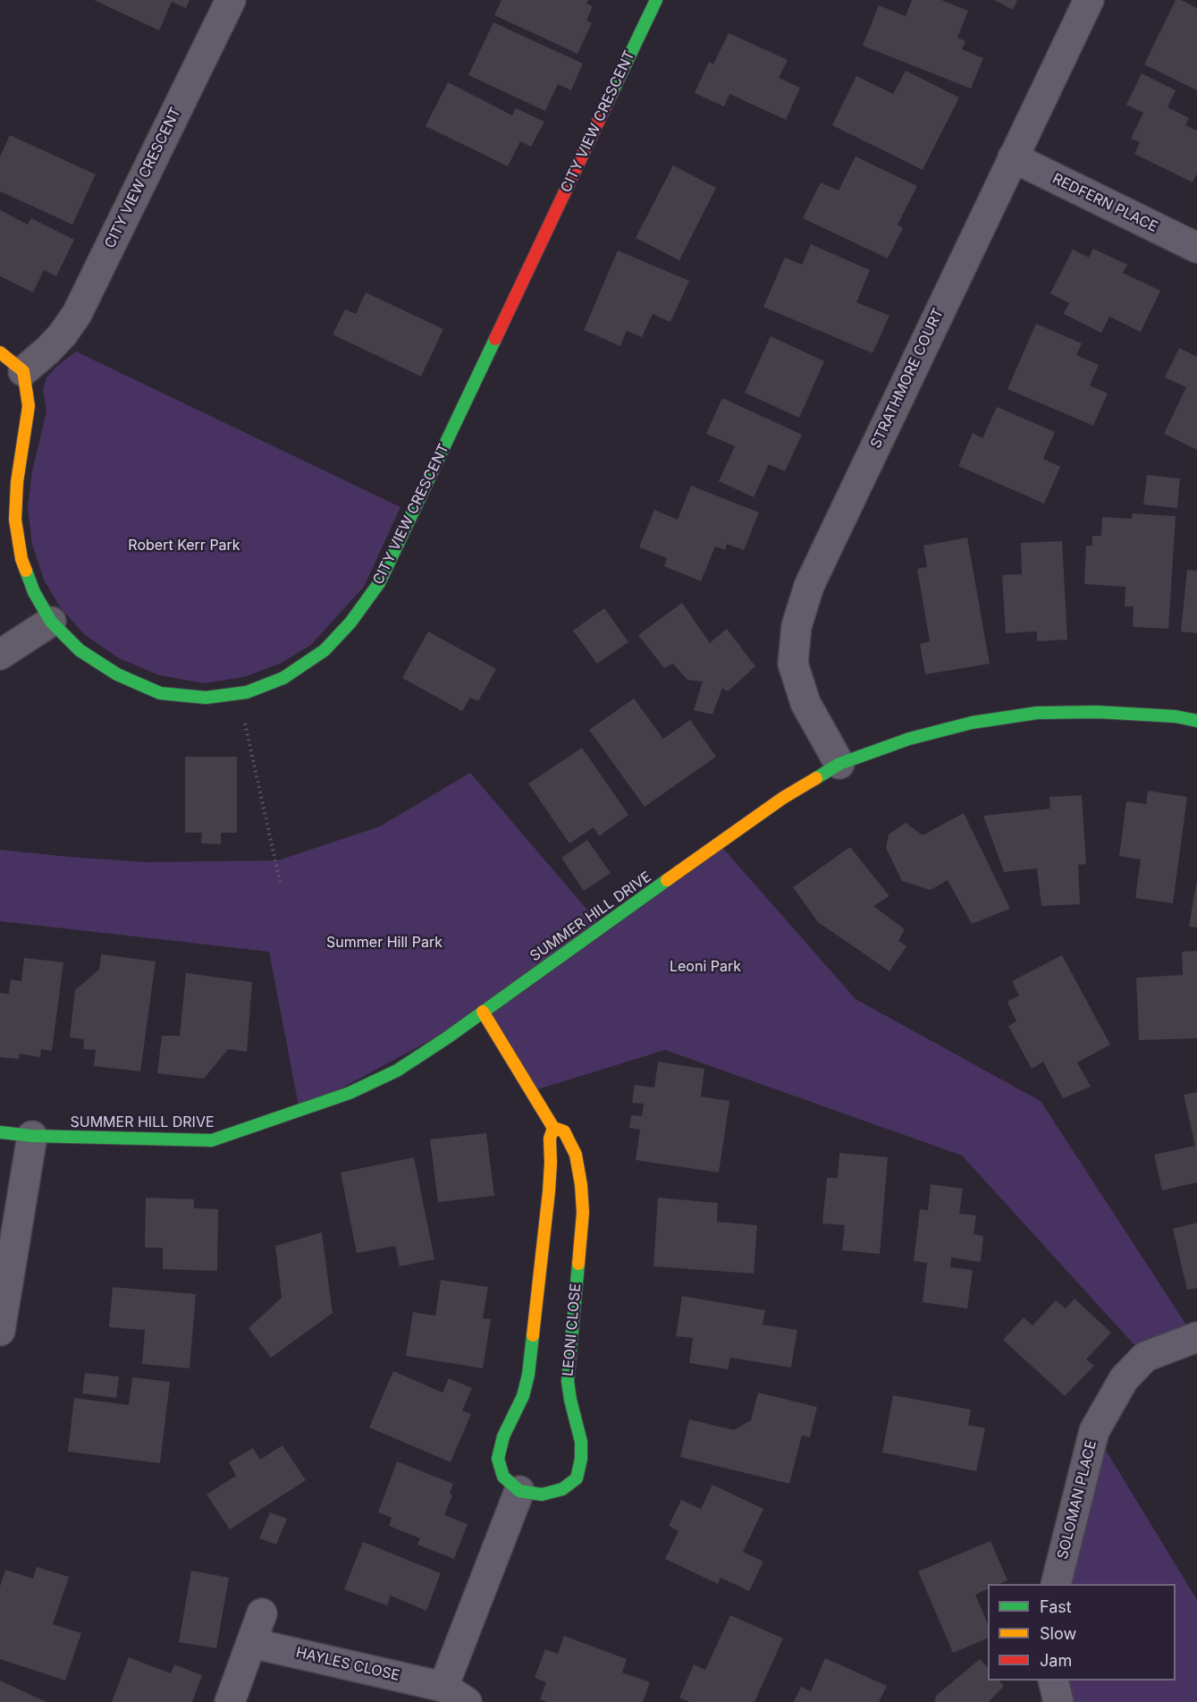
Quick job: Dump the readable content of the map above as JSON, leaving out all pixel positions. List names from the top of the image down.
{
  "streets": {
    "street": [
      "CITY VIEW CRESCENT",
      "REDFERN PLACE",
      "STRATHMORE COURT",
      "SUMMER HILL DRIVE",
      "LEONI CLOSE",
      "SOLOMAN PLACE",
      "HAYLES CLOSE"
    ]
  },
  "crossings": [
    ["REDFERN PLACE", "STRATHMORE COURT"],
    ["STRATHMORE COURT", "SUMMER HILL DRIVE"],
    ["SUMMER HILL DRIVE", "LEONI CLOSE"]
  ],
  "parks": ["Robert Kerr Park", "Summer Hill Park", "Leoni Park"],
  "legend": ["Fast", "Slow", "Jam"]
}
